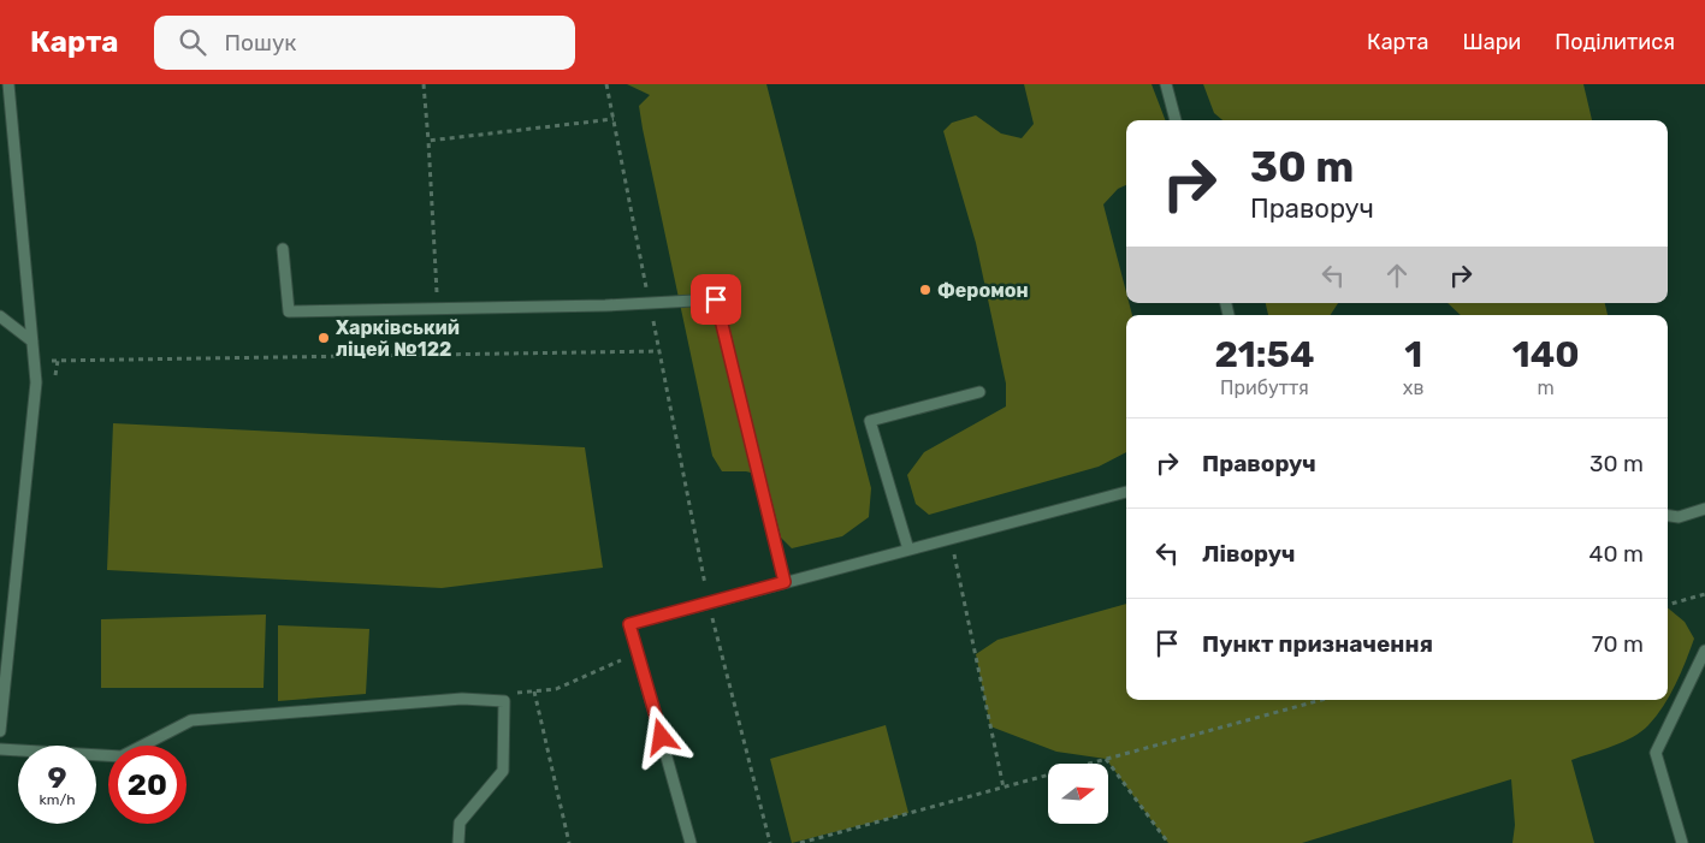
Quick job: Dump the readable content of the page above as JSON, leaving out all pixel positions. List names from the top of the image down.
{
  "places": ["Феромон", "Харківський ліцей №122"],
  "north": "right",
  "page": {
    "header": "Карта",
    "search": "Пошук",
    "nav": ["Карта", "Шари", "Поділитися"],
    "turn": ["30 m", "Праворуч"],
    "eta": [
      "21:54",
      "Прибуття",
      "1",
      "хв",
      "140",
      "m"
    ],
    "list": [
      {
        "name": "Праворуч",
        "value": "30 m"
      },
      {
        "name": "Ліворуч",
        "value": "40 m"
      },
      {
        "name": "Пункт призначення",
        "value": "70 m"
      }
    ],
    "speed": "9 km/h",
    "limit": "20"
  }
}
